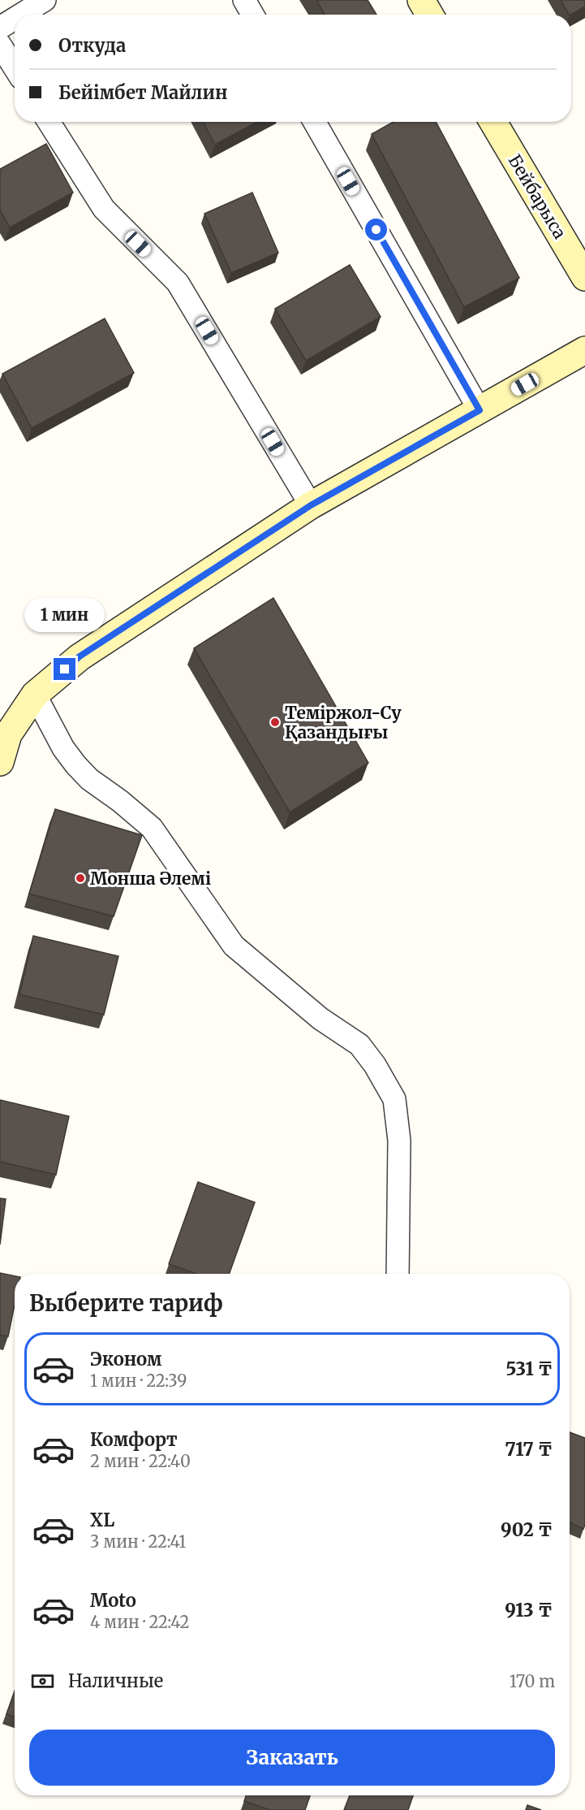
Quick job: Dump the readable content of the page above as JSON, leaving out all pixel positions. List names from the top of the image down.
{
  "streets": {
    "street": ["Бейбарыса"]
  },
  "places": ["Теміржол-Су Қазандығы", "Монша Әлемі"],
  "page": {
    "banner": ["Откуда", "Бейімбет Майлин"],
    "bubble": "1 мин",
    "heading": "Выберите тариф",
    "list": [
      {
        "name": "Эконом",
        "note": "1 мин · 22:39",
        "value": "531 ₸"
      },
      {
        "name": "Комфорт",
        "note": "2 мин · 22:40",
        "value": "717 ₸"
      },
      {
        "name": "XL",
        "note": "3 мин · 22:41",
        "value": "902 ₸"
      },
      {
        "name": "Moto",
        "note": "4 мин · 22:42",
        "value": "913 ₸"
      }
    ],
    "pay": ["Наличные", "170 m"],
    "buttons": "Заказать"
  }
}
